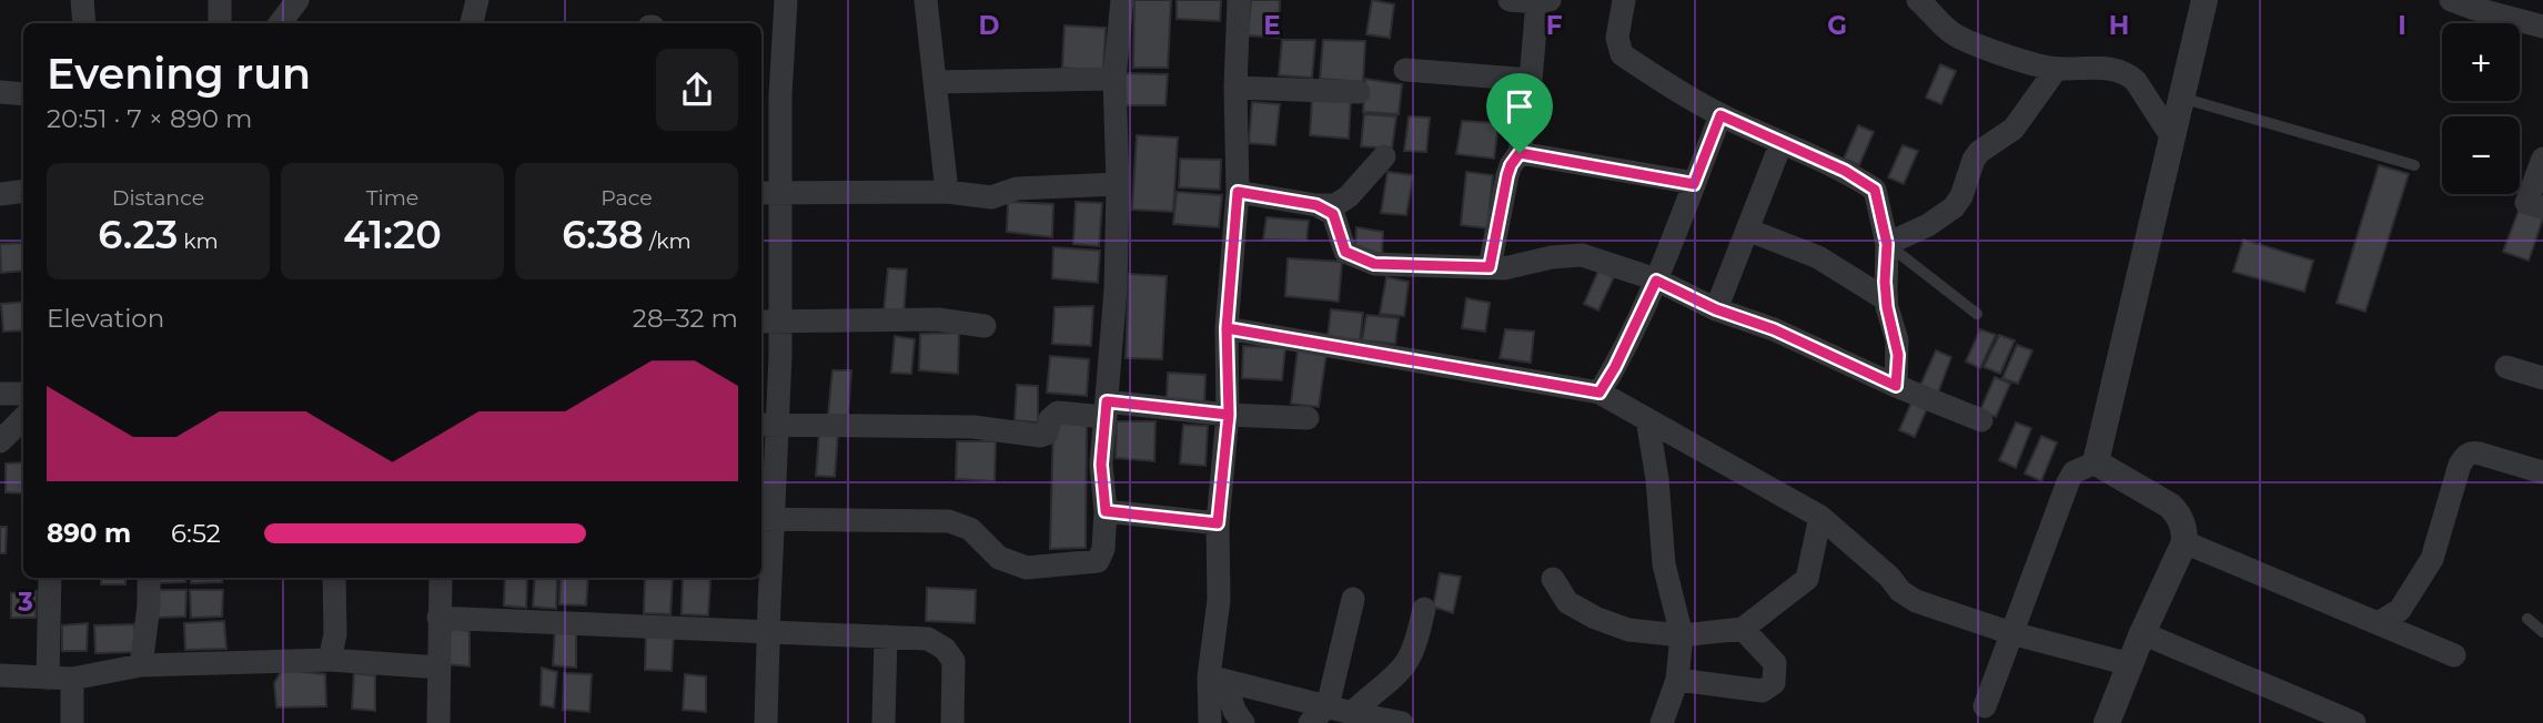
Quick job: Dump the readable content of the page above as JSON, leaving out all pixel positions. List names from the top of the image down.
{
  "page": {
    "map_buttons": ["+", "−"],
    "heading": ["Evening run", "20:51 · 7 × 890 m"],
    "stats": [
      ["Distance", "6.23 km"],
      ["Time", "41:20"],
      ["Pace", "6:38 /km"]
    ],
    "chart": ["Elevation", "28–32 m"],
    "list": [
      {
        "name": "890 m",
        "note": "6:52"
      }
    ]
  },
  "grid": {
    "columns": [
      "D",
      "E",
      "F",
      "G",
      "H",
      "I"
    ],
    "rows": ["3"]
  }
}
